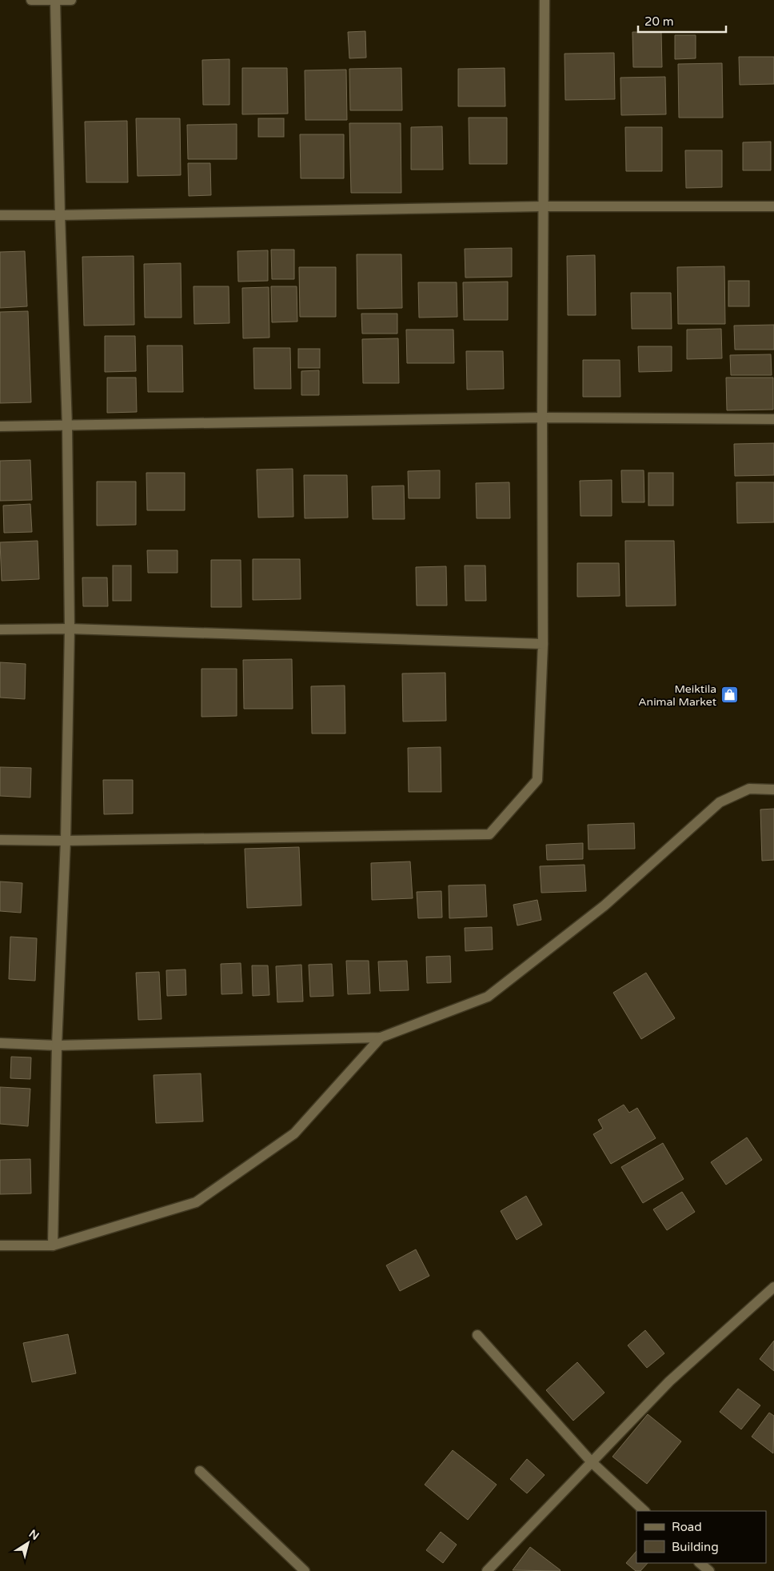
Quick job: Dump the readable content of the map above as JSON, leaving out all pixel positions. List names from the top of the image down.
{
  "places": {
    "shop": ["Meiktila Animal Market"]
  },
  "legend": ["Road", "Building"],
  "scale_bar": "20 m",
  "north": "top right"
}
